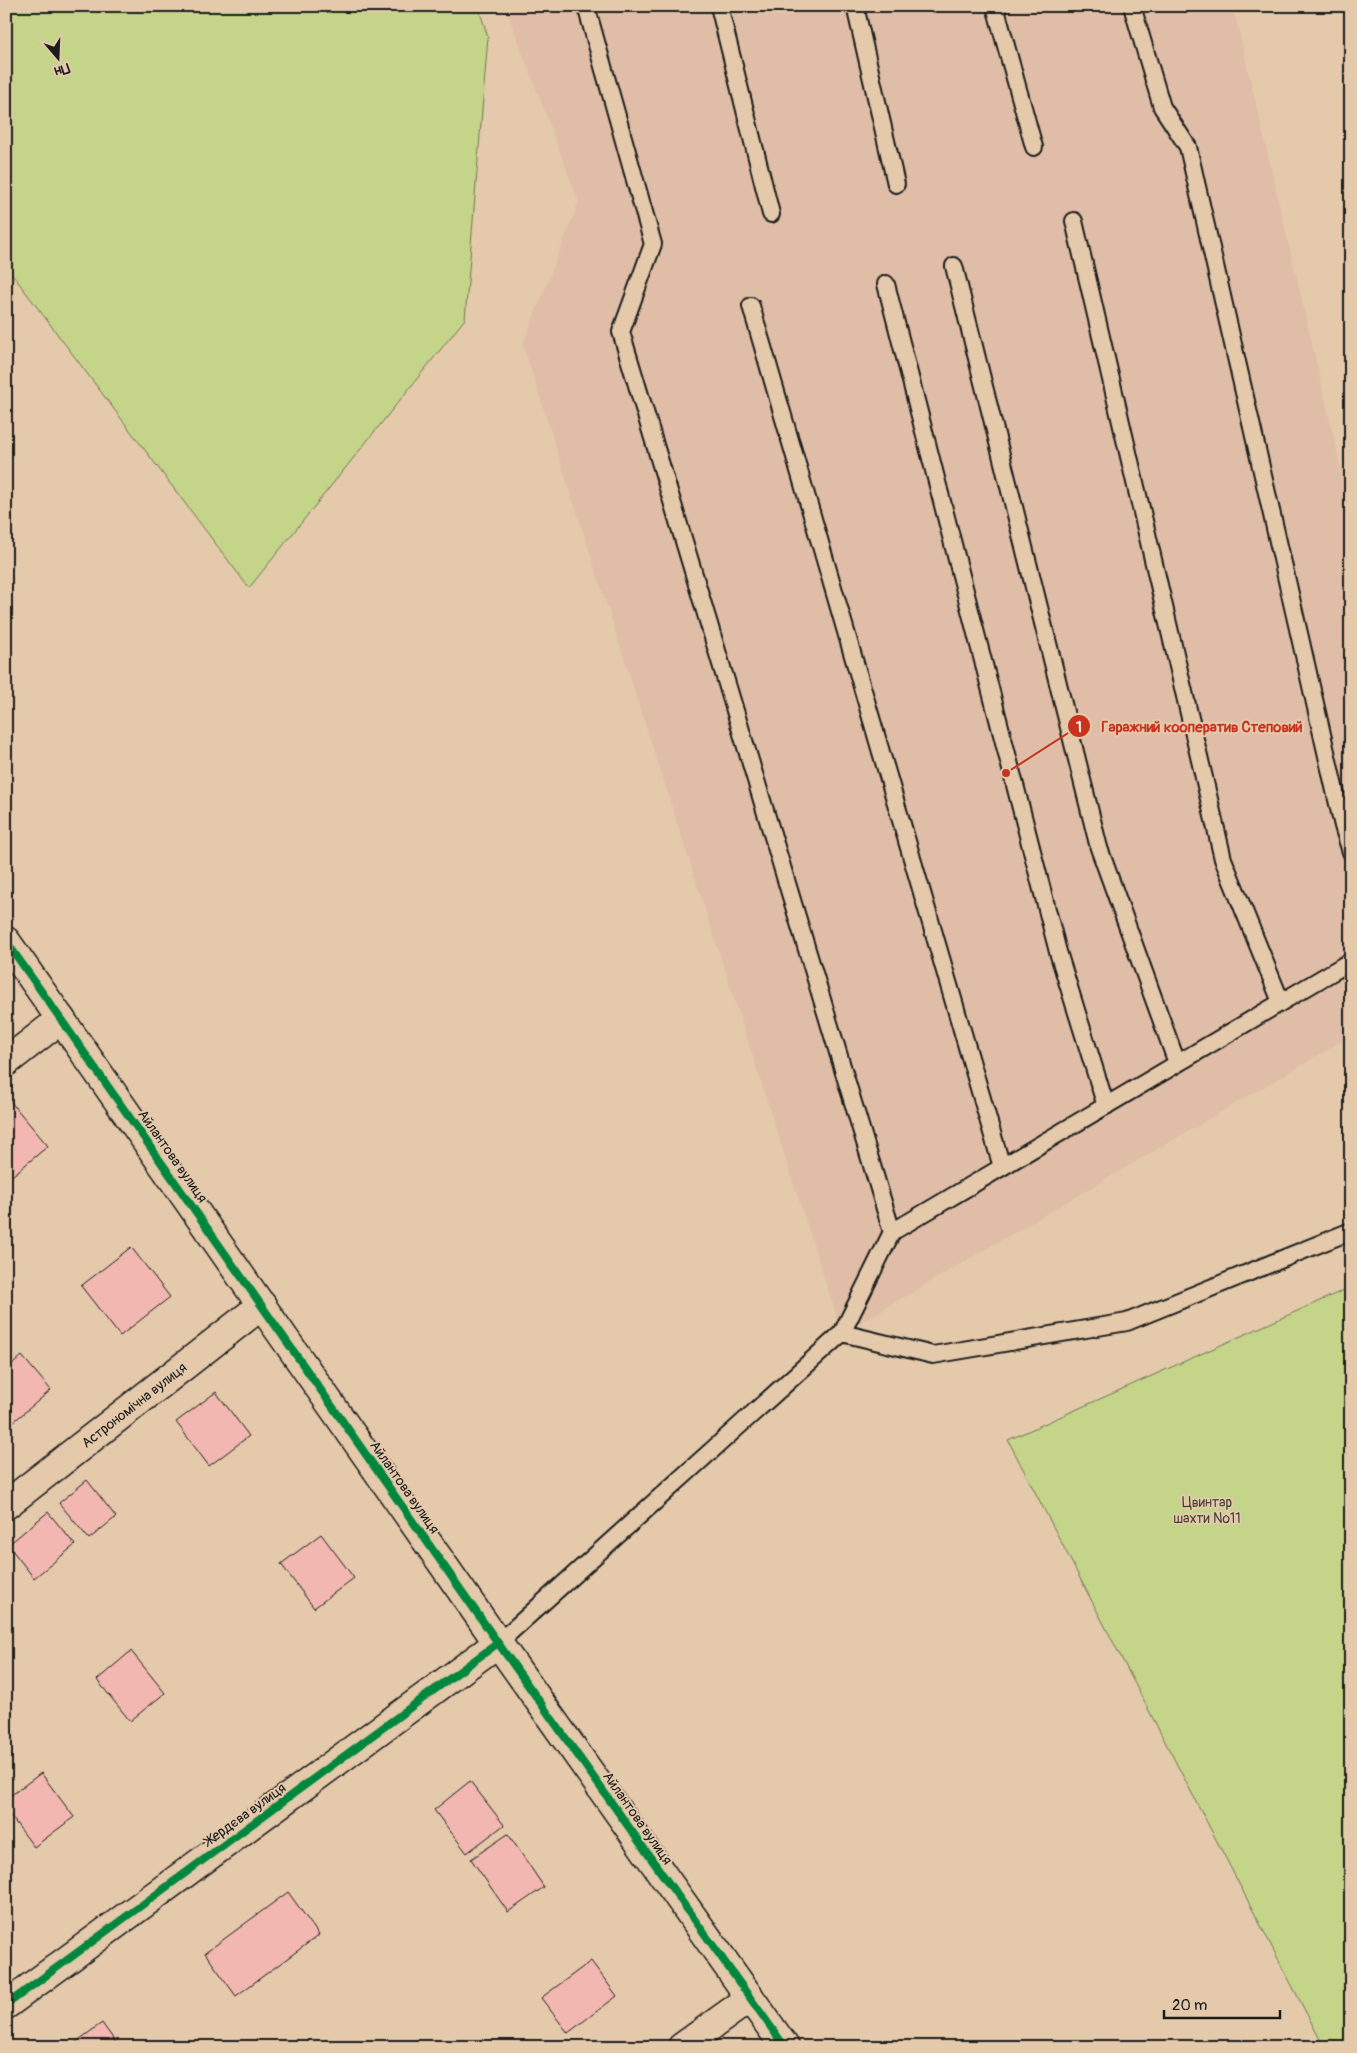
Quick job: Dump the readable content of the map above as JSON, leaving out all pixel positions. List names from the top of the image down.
{
  "streets": {
    "street": ["Айлантова вулиця", "Астрономічна вулиця", "Жердєва вулиця"]
  },
  "crossings": [
    ["Айлантова вулиця", "Астрономічна вулиця"],
    ["Айлантова вулиця", "Жердєва вулиця"]
  ],
  "parks": ["Цвинтар шахти №11"],
  "places": ["Гаражний кооператив Степовий"],
  "scale_bar": "20 m",
  "north": "bottom"
}
